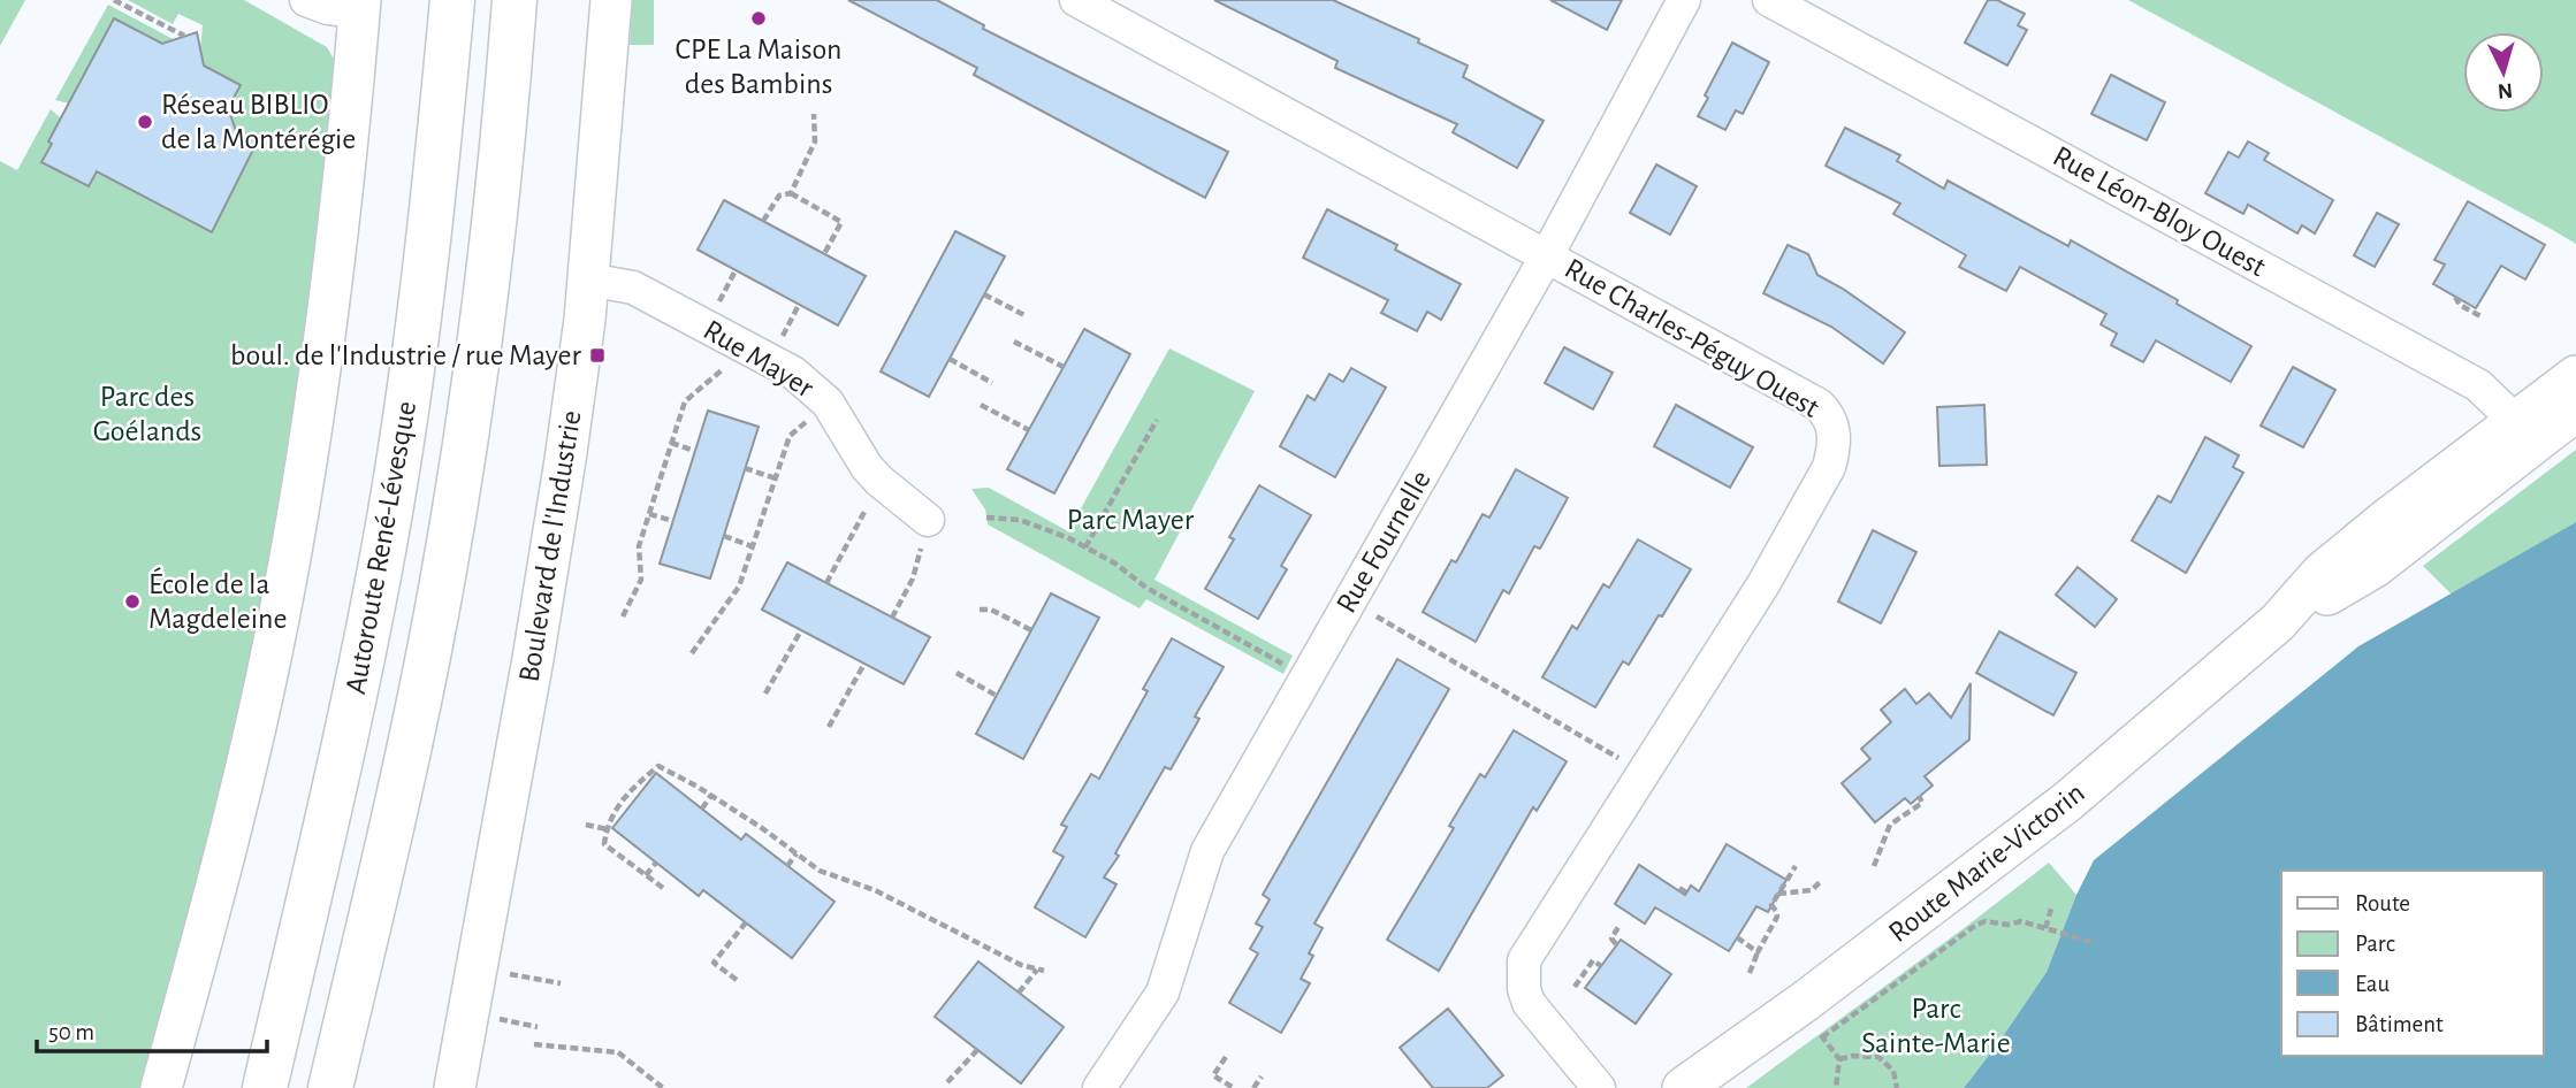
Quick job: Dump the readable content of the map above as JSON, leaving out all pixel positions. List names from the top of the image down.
{
  "streets": {
    "highway": ["Autoroute René-Lévesque"],
    "street": [
      "Rue Léon-Bloy Ouest",
      "Rue Charles-Péguy Ouest",
      "Rue Mayer",
      "Rue Fournelle",
      "Boulevard de l'Industrie",
      "Route Marie-Victorin"
    ]
  },
  "crossings": [
    ["Rue Léon-Bloy Ouest", "Route Marie-Victorin"],
    ["Rue Charles-Péguy Ouest", "Rue Fournelle"],
    ["Rue Mayer", "Boulevard de l'Industrie"]
  ],
  "parks": ["Parc des Goélands", "Parc Mayer", "Parc Sainte-Marie"],
  "places": {
    "other": ["CPE La Maison des Bambins", "Réseau BIBLIO de la Montérégie", "École de la Magdeleine"],
    "transit": ["boul. de l'Industrie / rue Mayer"]
  },
  "legend": [
    "Route",
    "Parc",
    "Eau",
    "Bâtiment"
  ],
  "scale_bar": "50 m",
  "north": "bottom"
}
